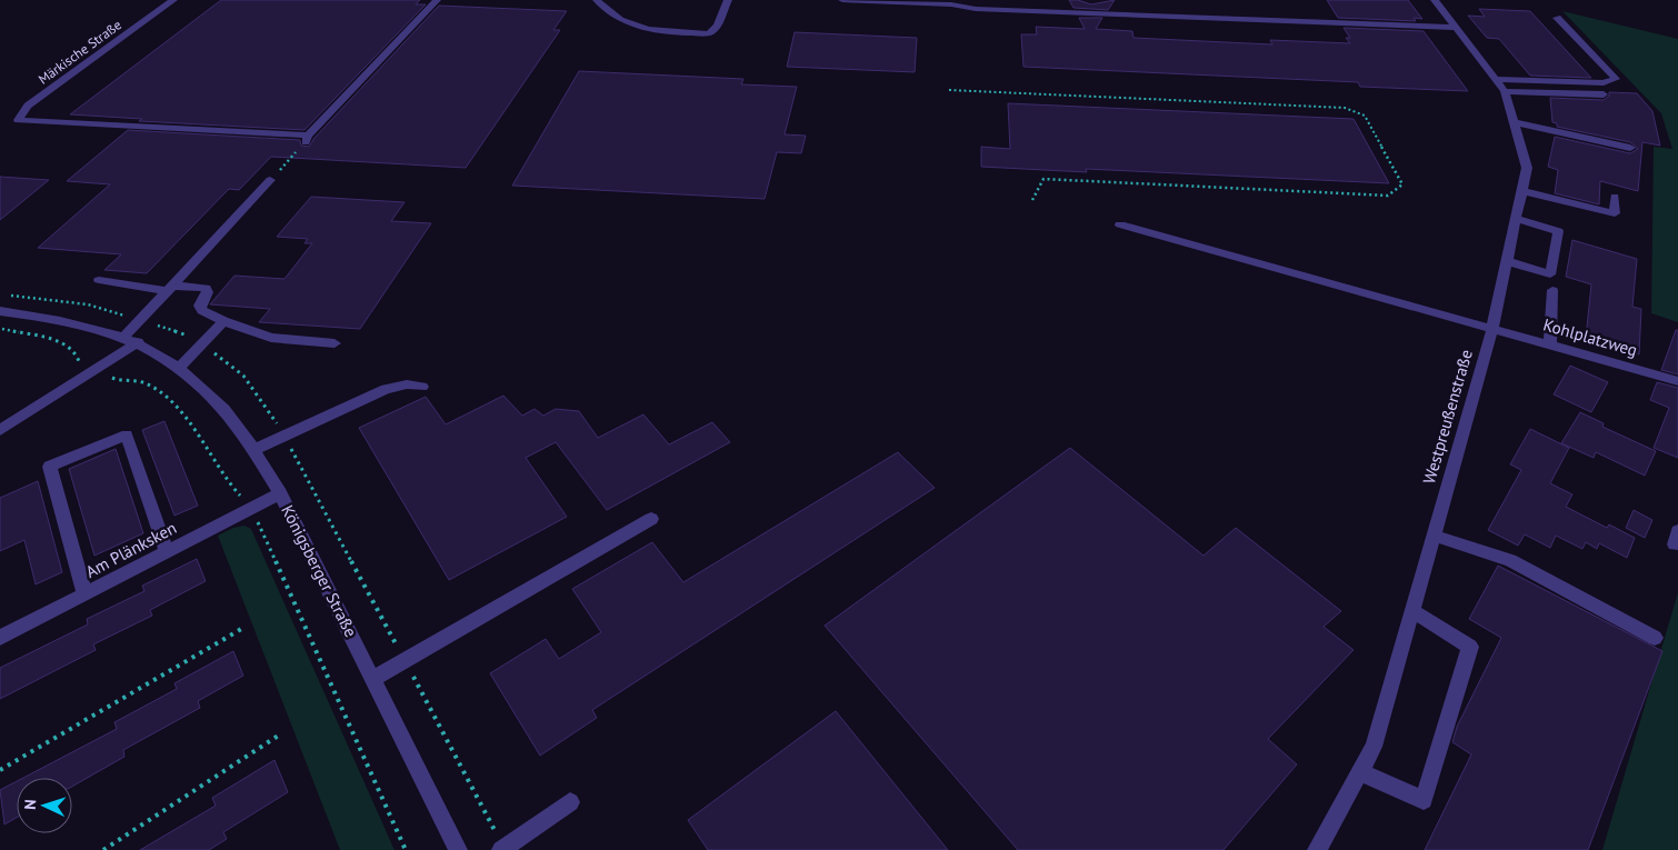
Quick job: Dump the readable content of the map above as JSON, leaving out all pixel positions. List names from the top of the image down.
{
  "streets": {
    "street": [
      "Märkische Straße",
      "Kohlplatzweg",
      "Westpreußenstraße",
      "Am Plänksken",
      "Königsberger Straße"
    ]
  },
  "crossings": [
    ["Kohlplatzweg", "Westpreußenstraße"],
    ["Am Plänksken", "Königsberger Straße"]
  ],
  "north": "left"
}
